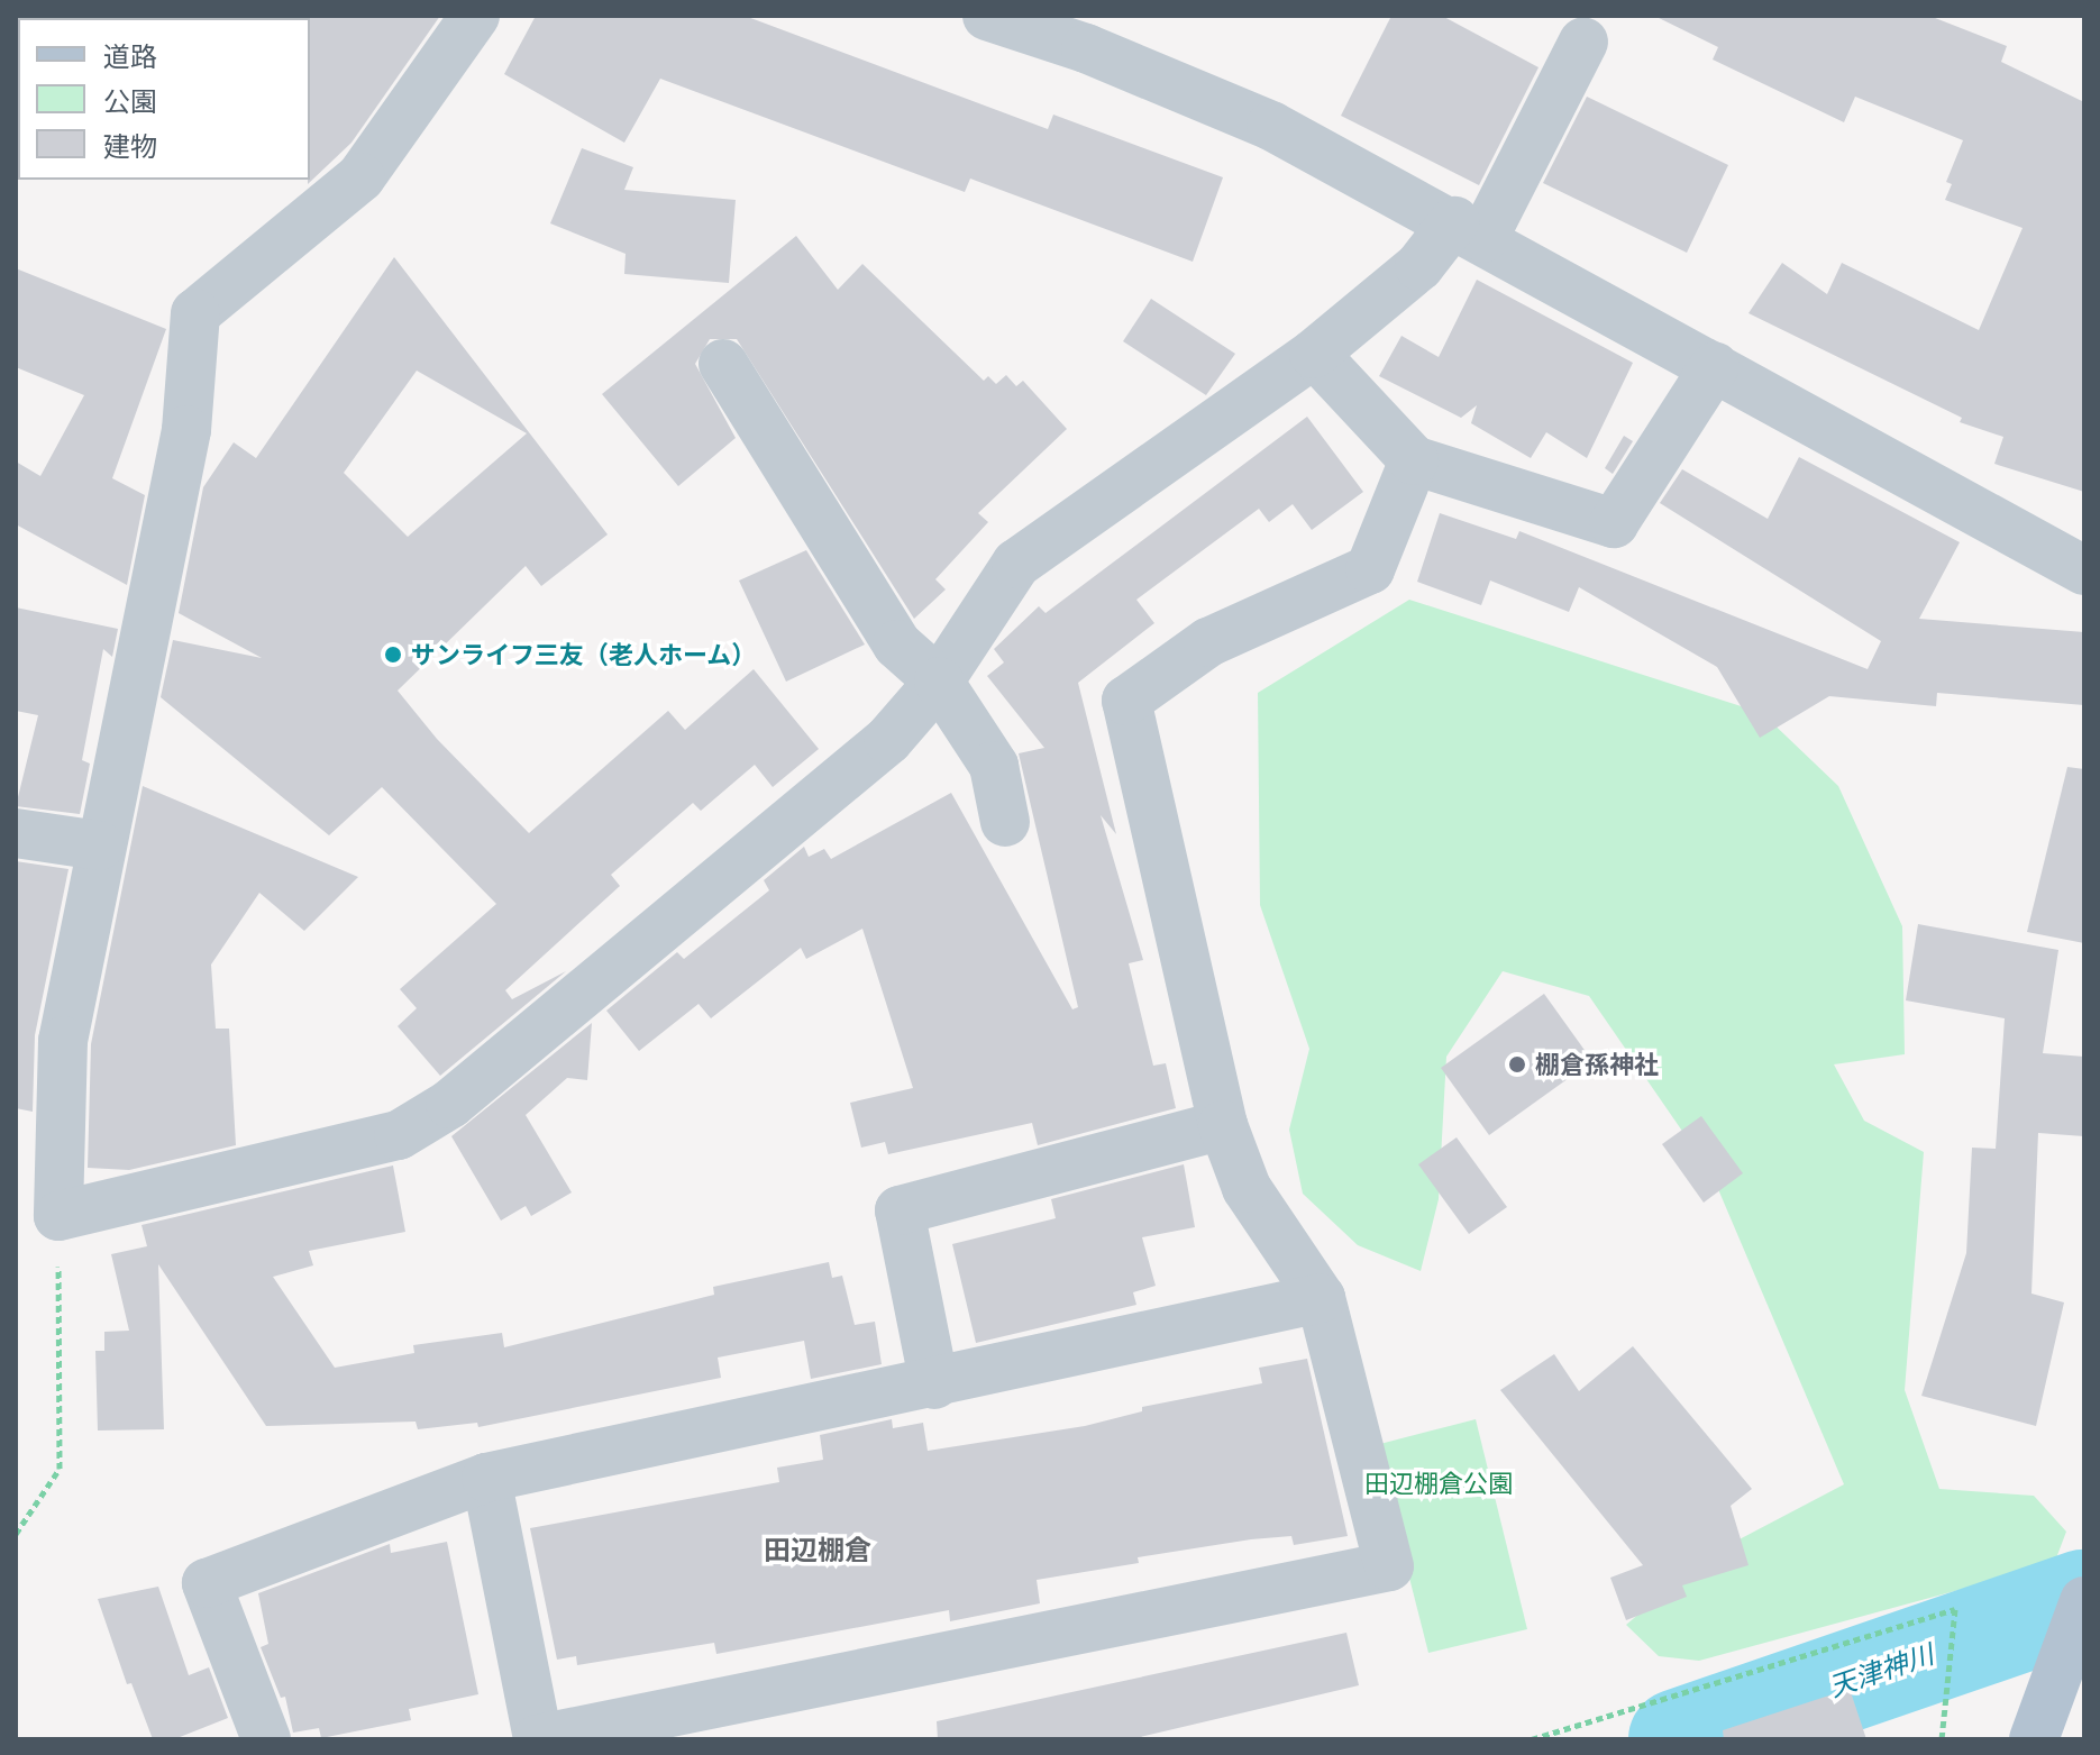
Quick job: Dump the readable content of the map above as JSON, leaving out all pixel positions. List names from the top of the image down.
{
  "districts": ["田辺棚倉"],
  "water": ["天津神川"],
  "parks": ["田辺棚倉公園"],
  "places": ["サンライフ三友（老人ホーム）", "棚倉孫神社"],
  "legend": ["道路", "公園", "建物"]
}
